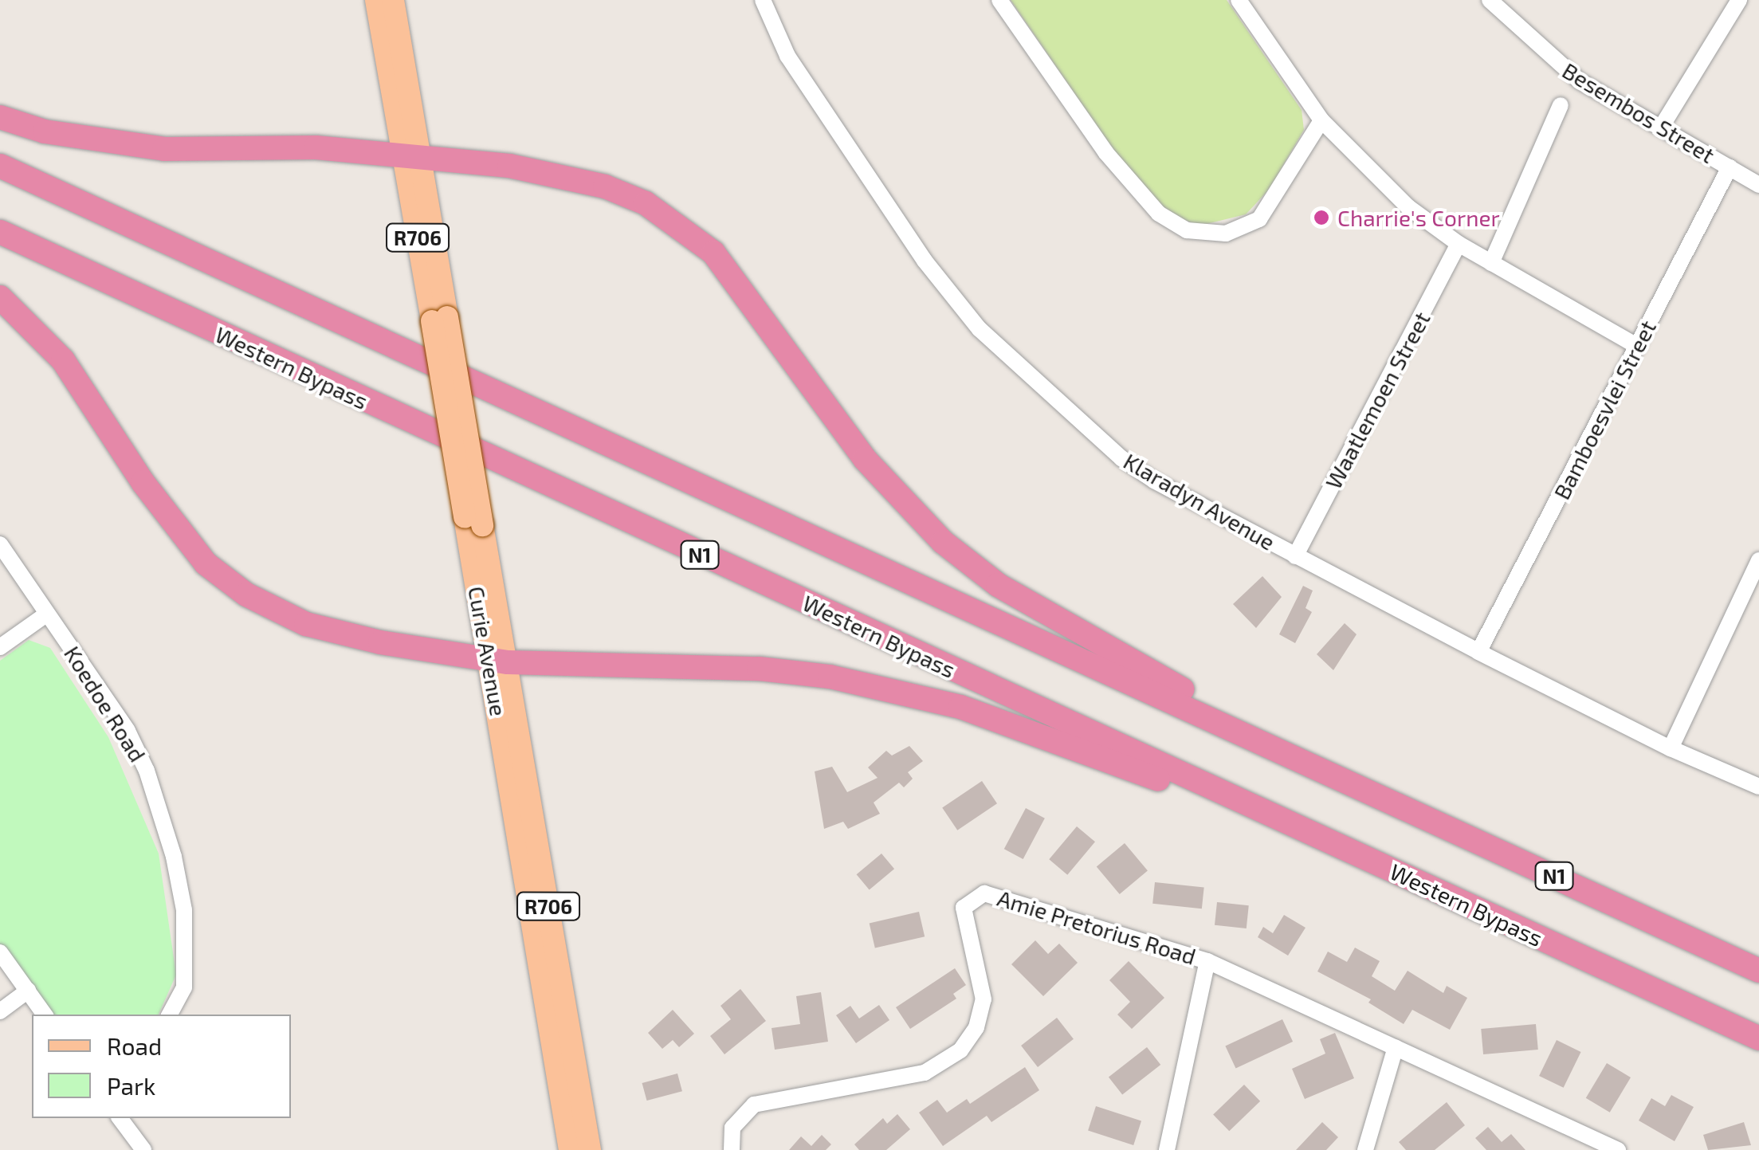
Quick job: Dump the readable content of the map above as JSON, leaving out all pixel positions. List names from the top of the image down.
{
  "streets": {
    "highway": ["Western Bypass", "N1"],
    "main road": ["R706", "Curie Avenue"],
    "street": [
      "Besembos Street",
      "Waatlemoen Street",
      "Bamboesvlei Street",
      "Klaradyn Avenue",
      "Koedoe Road",
      "Amie Pretorius Road"
    ]
  },
  "crossings": [
    ["Besembos Street", "Bamboesvlei Street"],
    ["R706", "Curie Avenue"],
    ["Waatlemoen Street", "Klaradyn Avenue"],
    ["Bamboesvlei Street", "Klaradyn Avenue"]
  ],
  "places": ["Charrie's Corner"],
  "legend": ["Road", "Park"]
}
